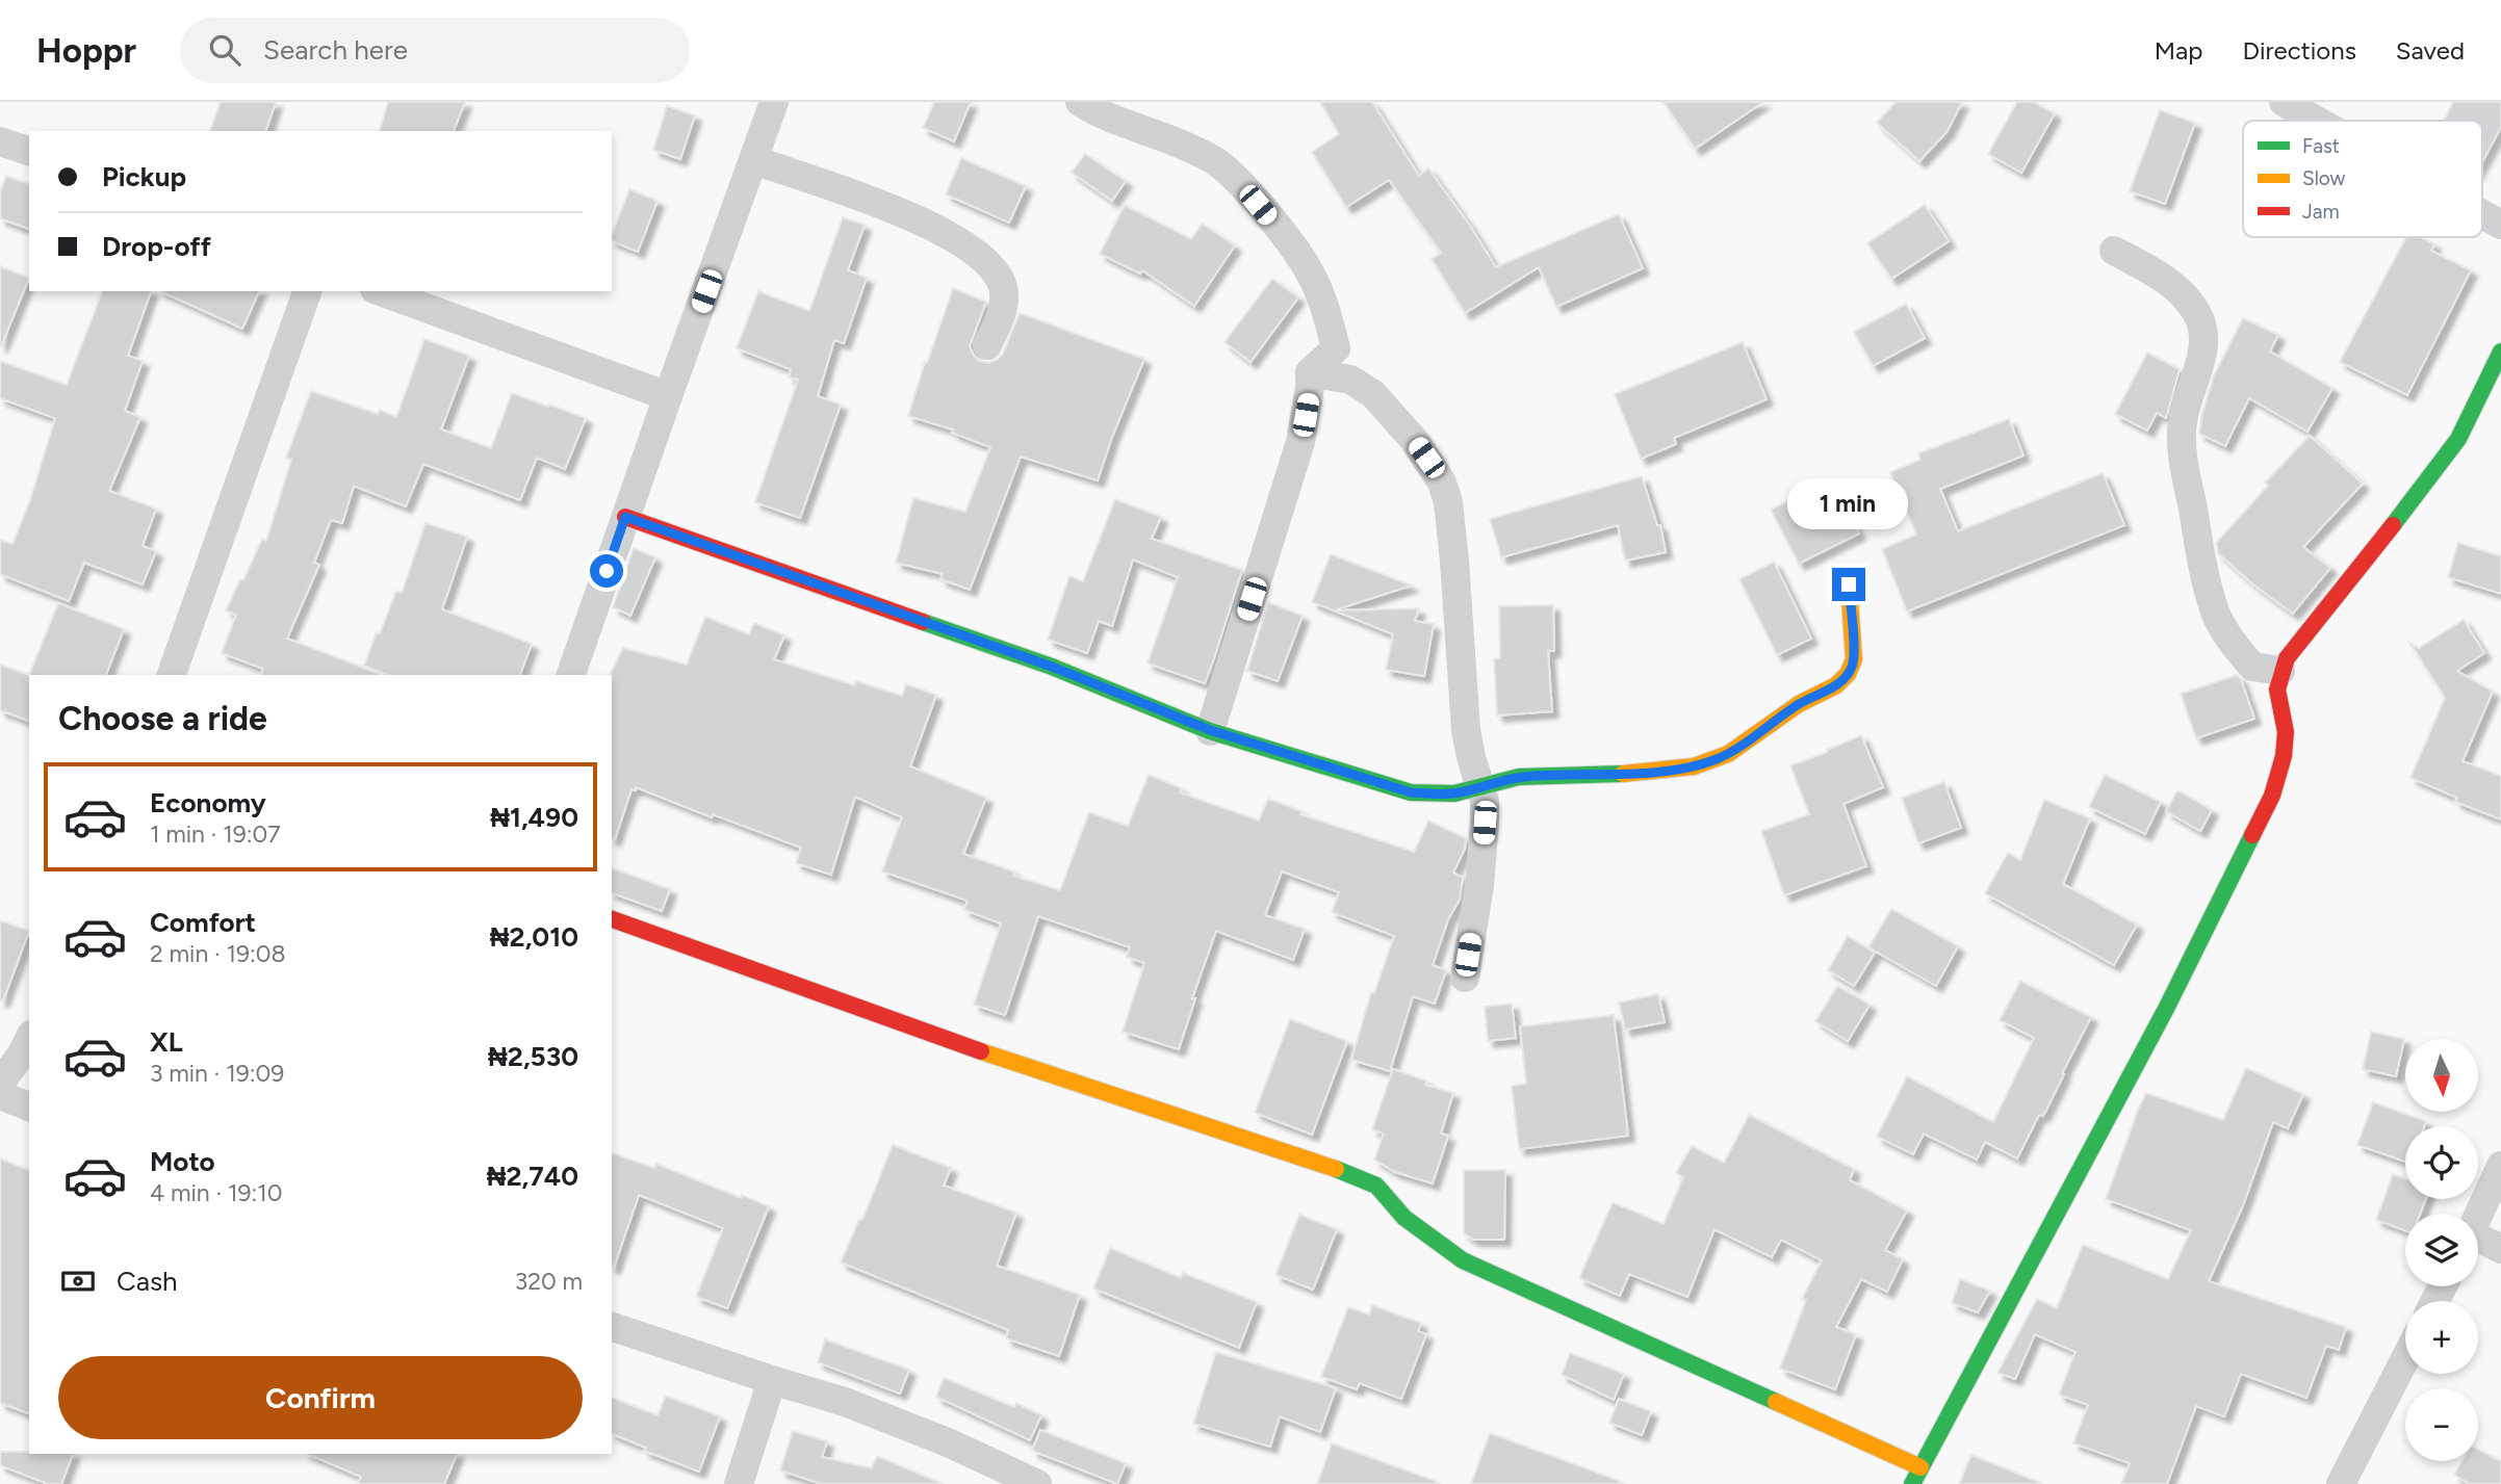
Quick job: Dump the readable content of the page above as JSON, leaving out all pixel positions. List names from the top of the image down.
{
  "legend": ["Fast", "Slow", "Jam"],
  "north": "bottom",
  "page": {
    "header": "Hoppr",
    "search": "Search here",
    "nav": ["Map", "Directions", "Saved"],
    "banner": ["Pickup", "Drop-off"],
    "bubble": "1 min",
    "heading": "Choose a ride",
    "list": [
      {
        "name": "Economy",
        "note": "1 min · 19:07",
        "value": "₦1,490"
      },
      {
        "name": "Comfort",
        "note": "2 min · 19:08",
        "value": "₦2,010"
      },
      {
        "name": "XL",
        "note": "3 min · 19:09",
        "value": "₦2,530"
      },
      {
        "name": "Moto",
        "note": "4 min · 19:10",
        "value": "₦2,740"
      }
    ],
    "map_buttons": ["+", "−"],
    "pay": ["Cash", "320 m"],
    "buttons": "Confirm"
  }
}
